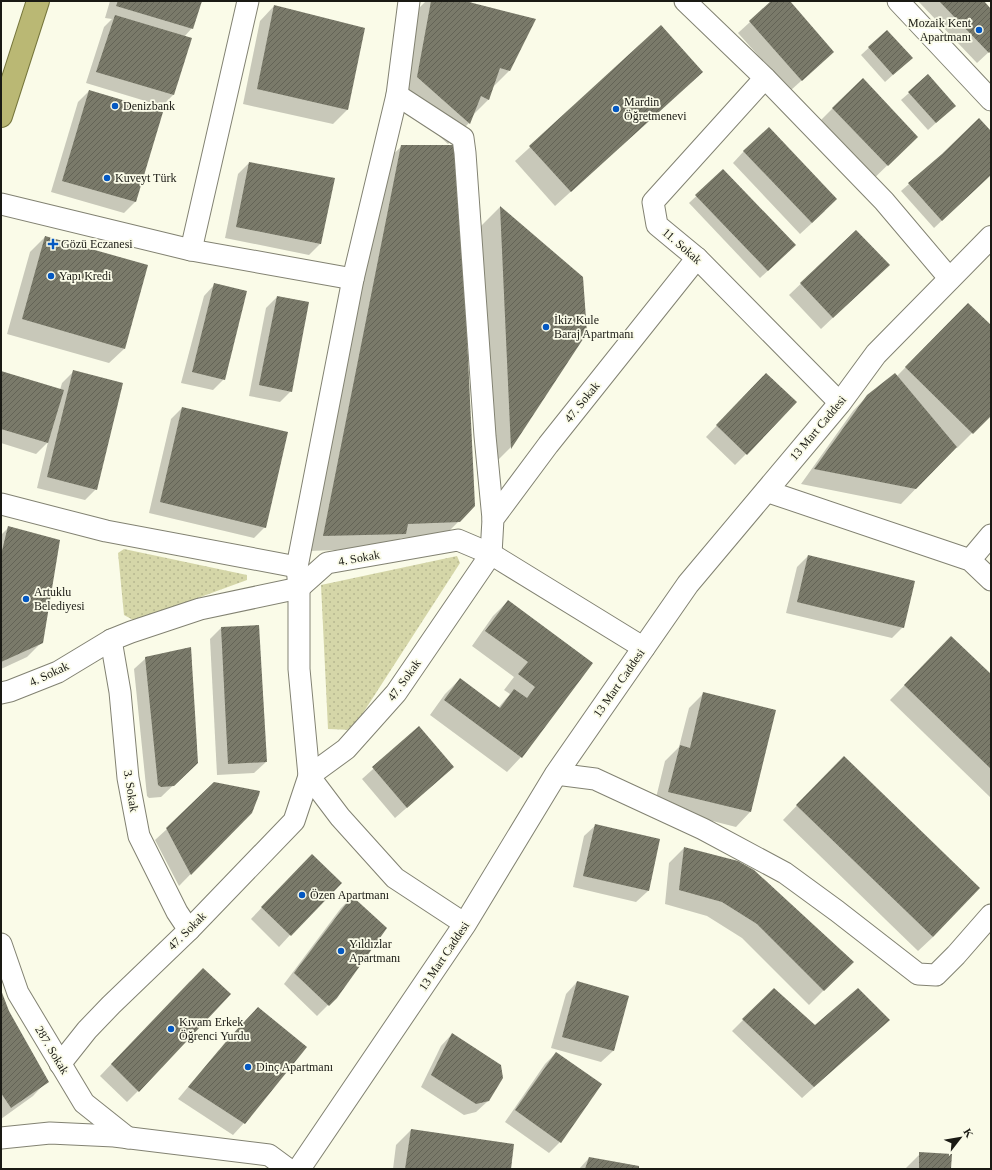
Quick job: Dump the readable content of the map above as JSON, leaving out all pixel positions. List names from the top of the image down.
{
  "streets": {
    "street": [
      "11. Sokak",
      "47. Sokak",
      "13 Mart Caddesi",
      "4. Sokak",
      "3. Sokak",
      "287. Sokak"
    ]
  },
  "crossings": [
    ["11. Sokak", "47. Sokak"],
    ["11. Sokak", "13 Mart Caddesi"],
    ["47. Sokak", "4. Sokak"],
    ["47. Sokak", "3. Sokak"],
    ["47. Sokak", "287. Sokak"],
    ["13 Mart Caddesi", "4. Sokak"],
    ["4. Sokak", "3. Sokak"]
  ],
  "places": {
    "other": [
      "Mozaik Kent Apartmanı",
      "Denizbank",
      "Mardin Öğretmenevi",
      "Kuveyt Türk",
      "Yapı Kredi",
      "İkiz Kule Baraj Apartmanı",
      "Artuklu Belediyesi",
      "Özen Apartmanı",
      "Yıldızlar Apartmanı",
      "Kıvam Erkek Öğrenci Yurdu",
      "Dinç Apartmanı"
    ],
    "health": ["Gözü Eczanesi"]
  },
  "north": "top right"
}
